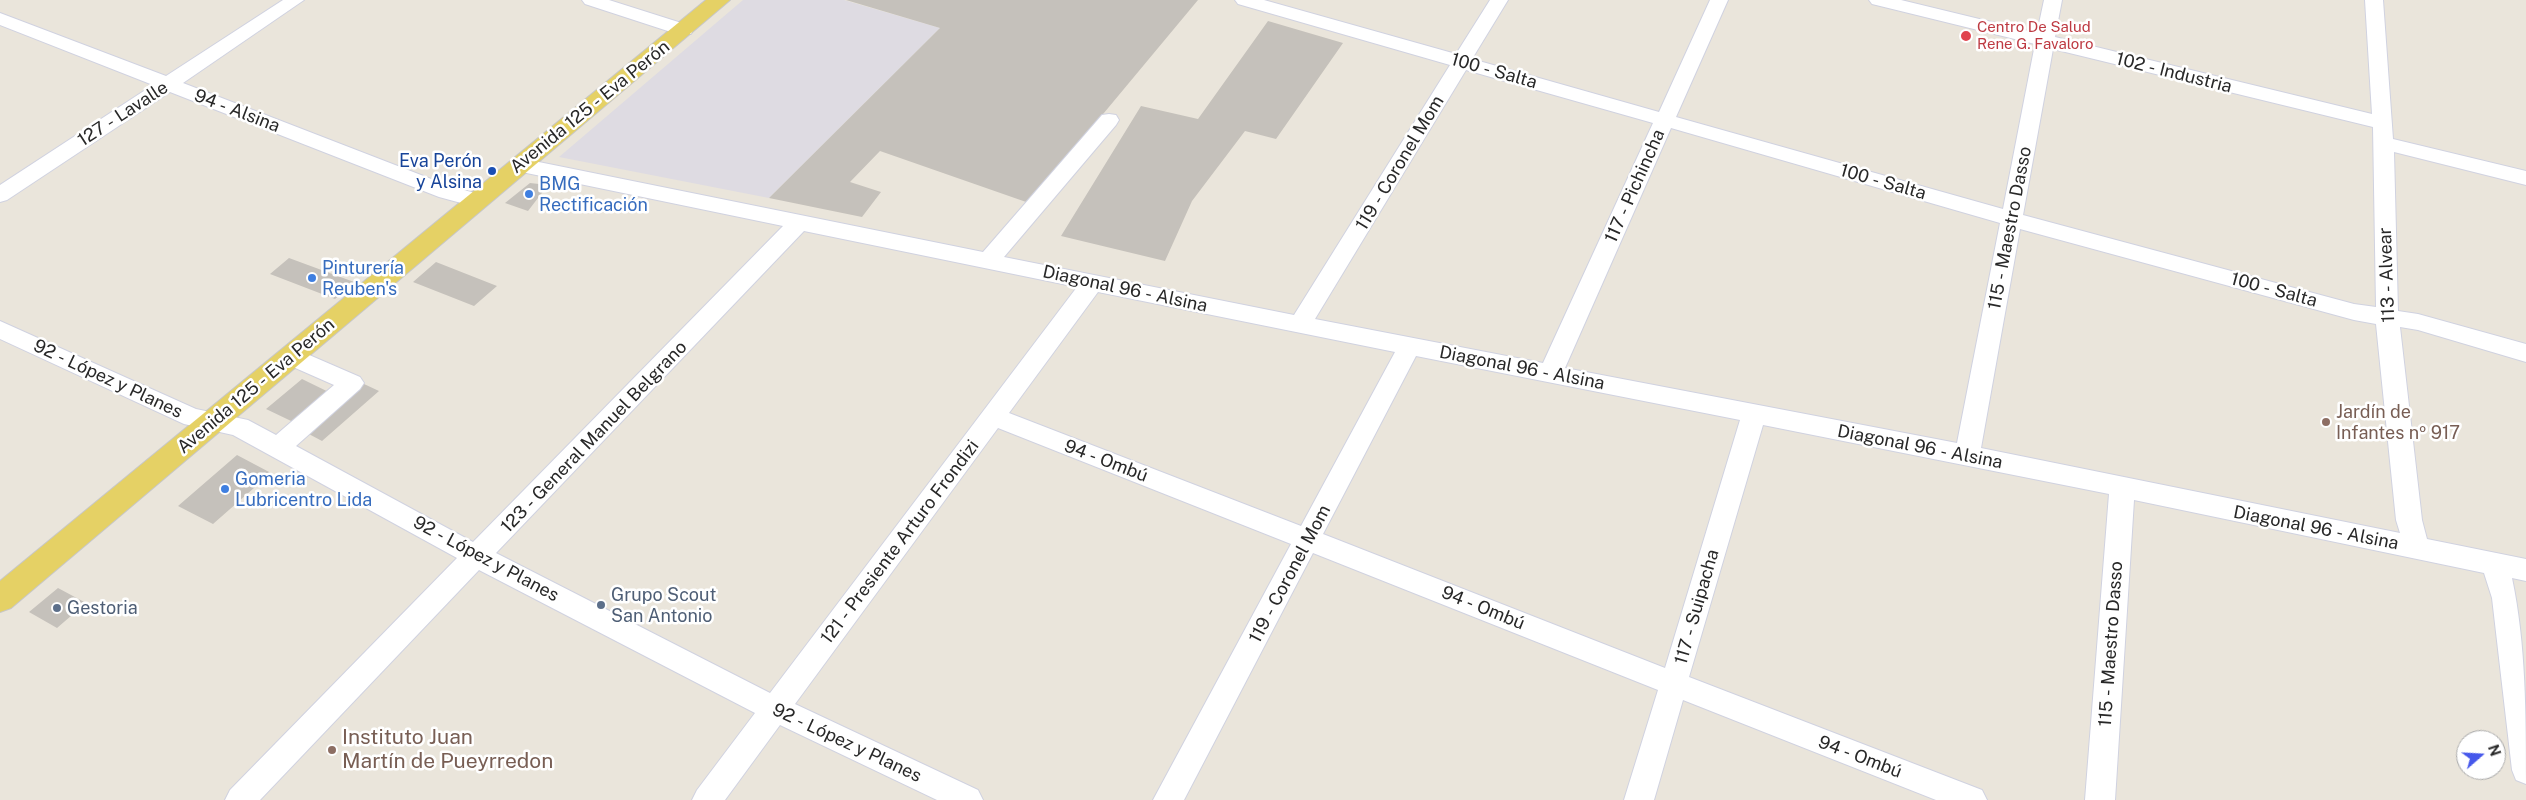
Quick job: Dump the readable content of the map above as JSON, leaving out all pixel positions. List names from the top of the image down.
{
  "streets": {
    "main road": ["Avenida 125 - Eva Perón"],
    "street": [
      "100 - Salta",
      "102 - Industria",
      "94 - Alsina",
      "127 - Lavalle",
      "119 - Coronel Mom",
      "117 - Pichincha",
      "115 - Maestro Dasso",
      "113 - Alvear",
      "Diagonal 96 - Alsina",
      "92 - López y Planes",
      "123 - General Manuel Belgrano",
      "94 - Ombú",
      "121 - Presiente Arturo Frondizi",
      "117 - Suipacha"
    ]
  },
  "crossings": [
    ["100 - Salta", "119 - Coronel Mom"],
    ["100 - Salta", "117 - Pichincha"],
    ["100 - Salta", "115 - Maestro Dasso"],
    ["100 - Salta", "113 - Alvear"],
    ["102 - Industria", "115 - Maestro Dasso"],
    ["102 - Industria", "113 - Alvear"],
    ["Avenida 125 - Eva Perón", "94 - Alsina"],
    ["Avenida 125 - Eva Perón", "Diagonal 96 - Alsina"],
    ["Avenida 125 - Eva Perón", "92 - López y Planes"],
    ["94 - Alsina", "127 - Lavalle"],
    ["119 - Coronel Mom", "Diagonal 96 - Alsina"],
    ["119 - Coronel Mom", "94 - Ombú"],
    ["117 - Pichincha", "Diagonal 96 - Alsina"],
    ["115 - Maestro Dasso", "Diagonal 96 - Alsina"],
    ["113 - Alvear", "Diagonal 96 - Alsina"],
    ["Diagonal 96 - Alsina", "123 - General Manuel Belgrano"],
    ["Diagonal 96 - Alsina", "121 - Presiente Arturo Frondizi"],
    ["Diagonal 96 - Alsina", "117 - Suipacha"],
    ["92 - López y Planes", "123 - General Manuel Belgrano"],
    ["92 - López y Planes", "121 - Presiente Arturo Frondizi"],
    ["94 - Ombú", "121 - Presiente Arturo Frondizi"],
    ["94 - Ombú", "117 - Suipacha"]
  ],
  "places": [
    "Centro De Salud Rene G. Favaloro",
    "Eva Perón y Alsina",
    "BMG Rectificación",
    "Pinturería Reuben's",
    "Jardín de Infantes nº 917",
    "Gomeria Lubricentro Lida",
    "Grupo Scout San Antonio",
    "Gestoria",
    "Instituto Juan Martín de Pueyrredon"
  ],
  "north": "right"
}
